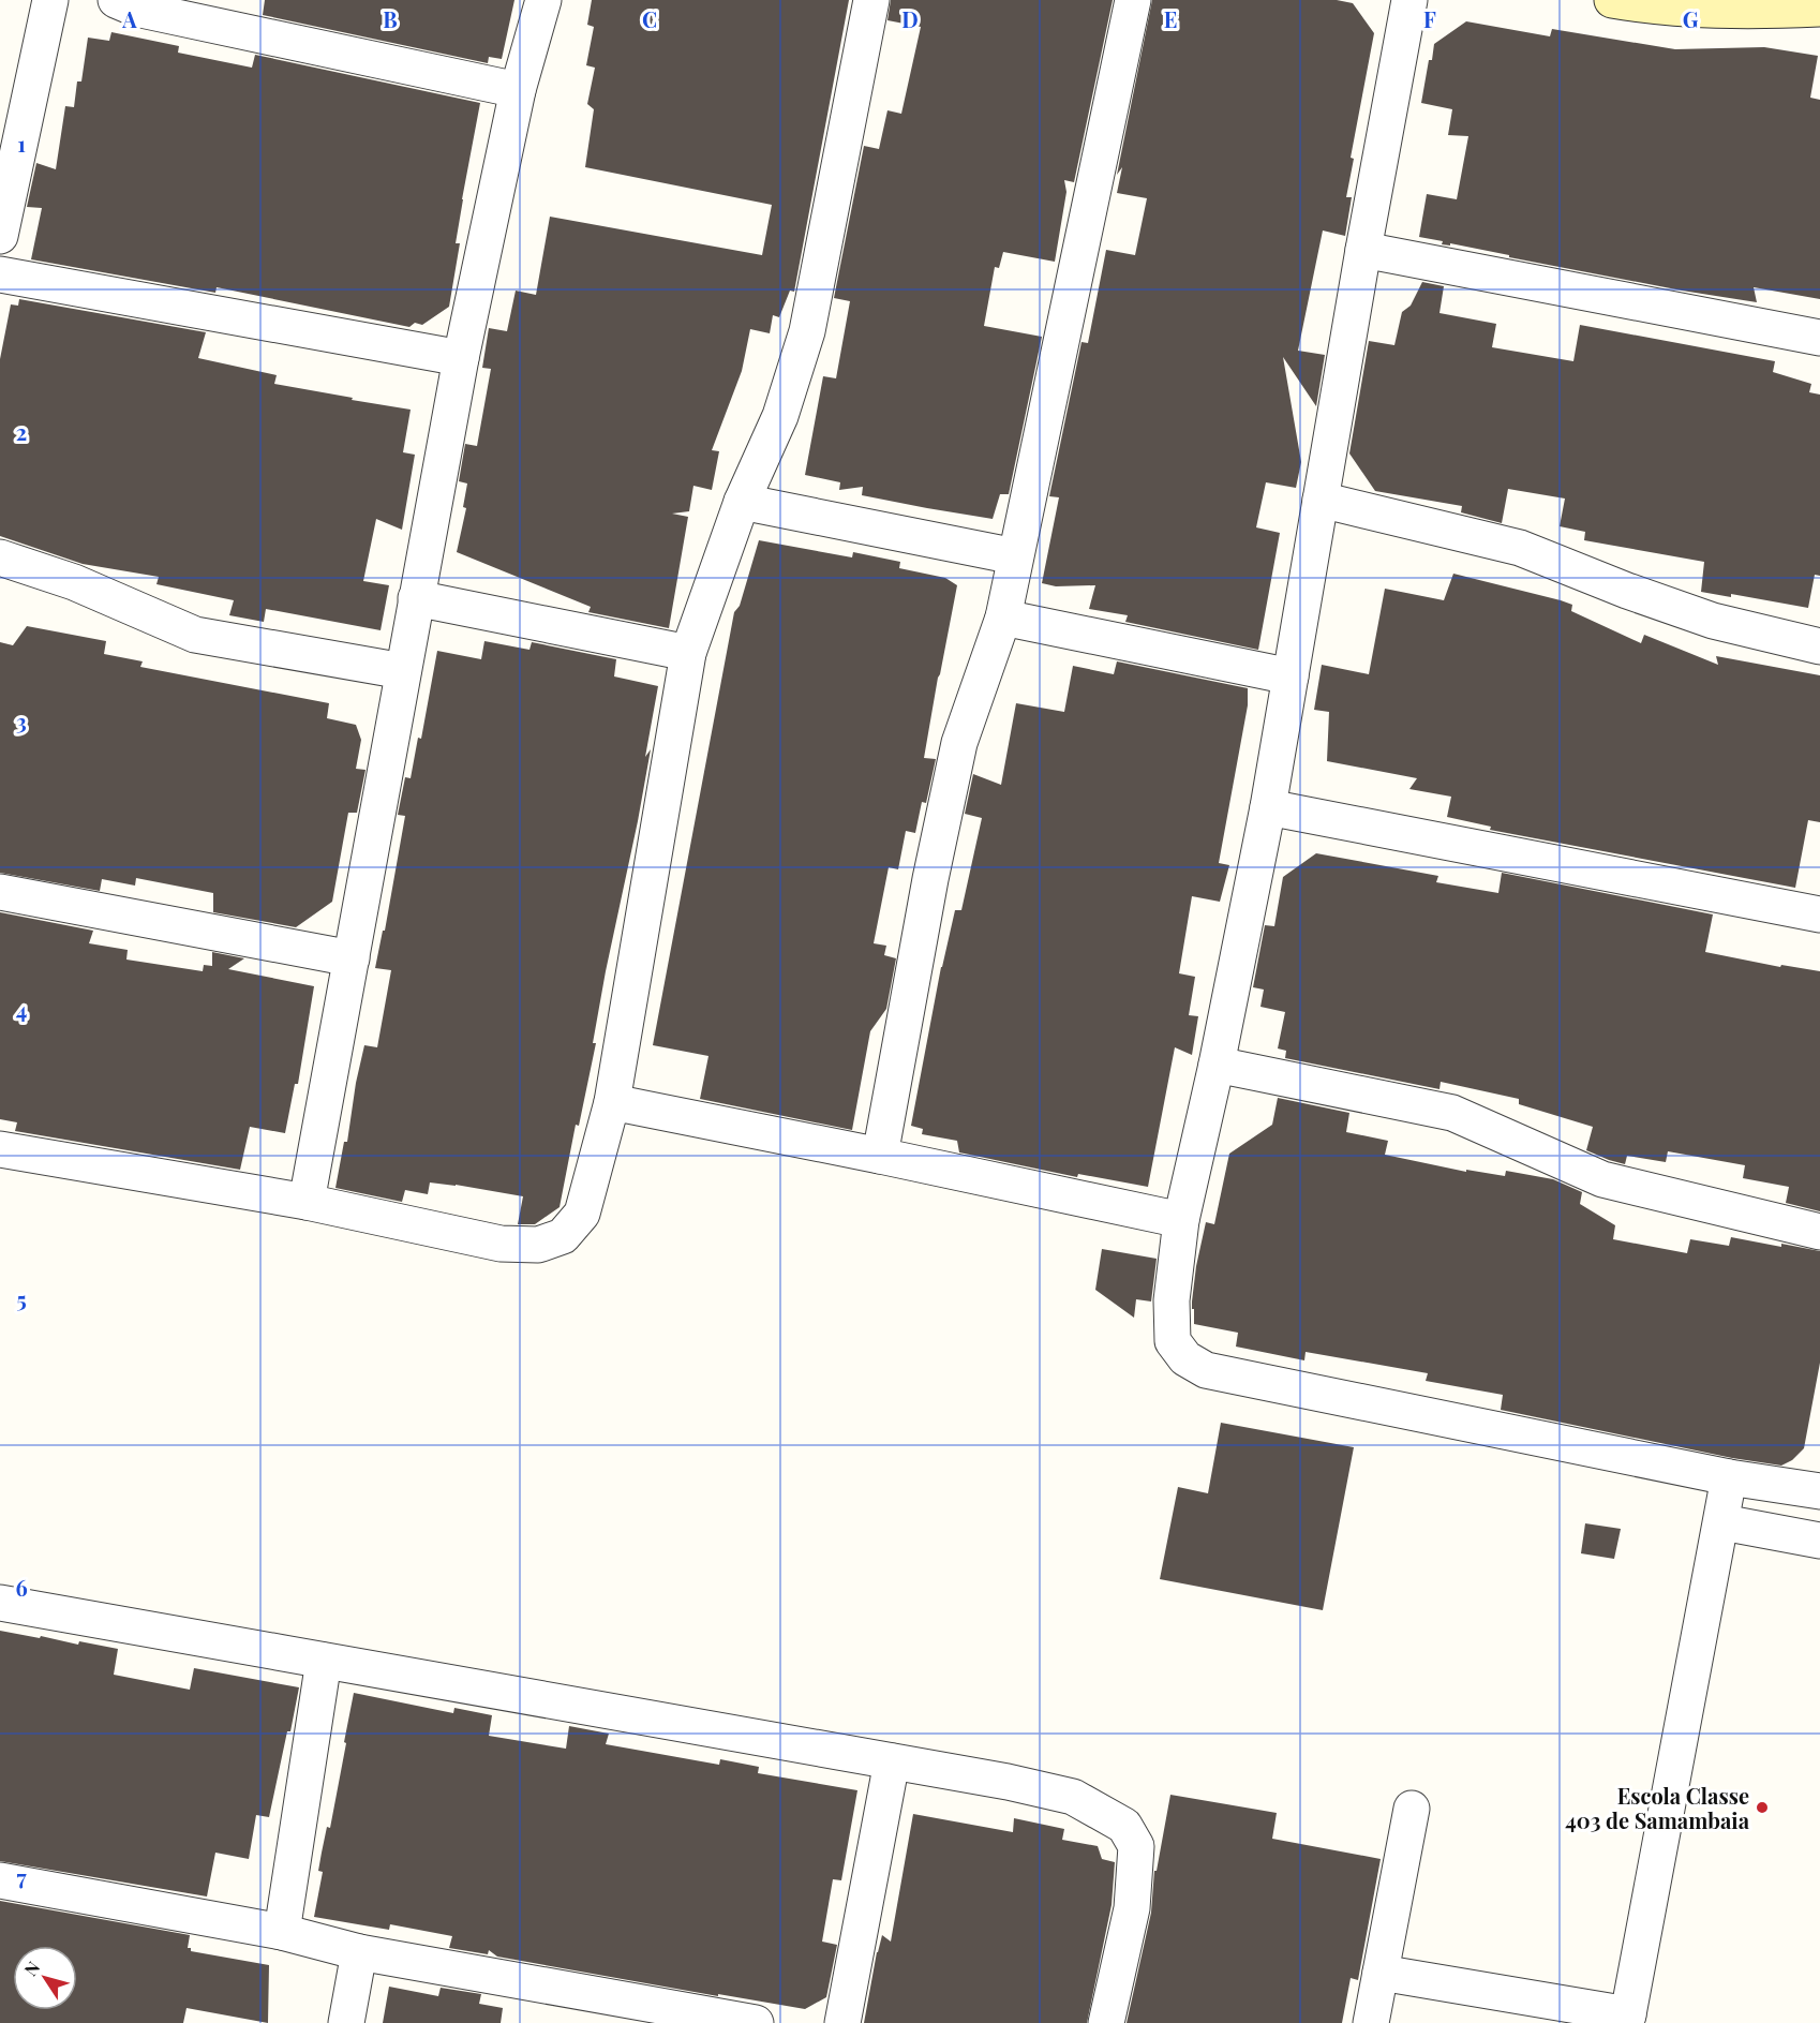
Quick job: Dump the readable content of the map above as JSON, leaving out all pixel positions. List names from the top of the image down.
{
  "places": ["Escola Classe 403 de Samambaia"],
  "north": "top left",
  "grid": {
    "columns": [
      "A",
      "B",
      "C",
      "D",
      "E",
      "F",
      "G"
    ],
    "rows": [
      "1",
      "2",
      "3",
      "4",
      "5",
      "6",
      "7"
    ]
  }
}
